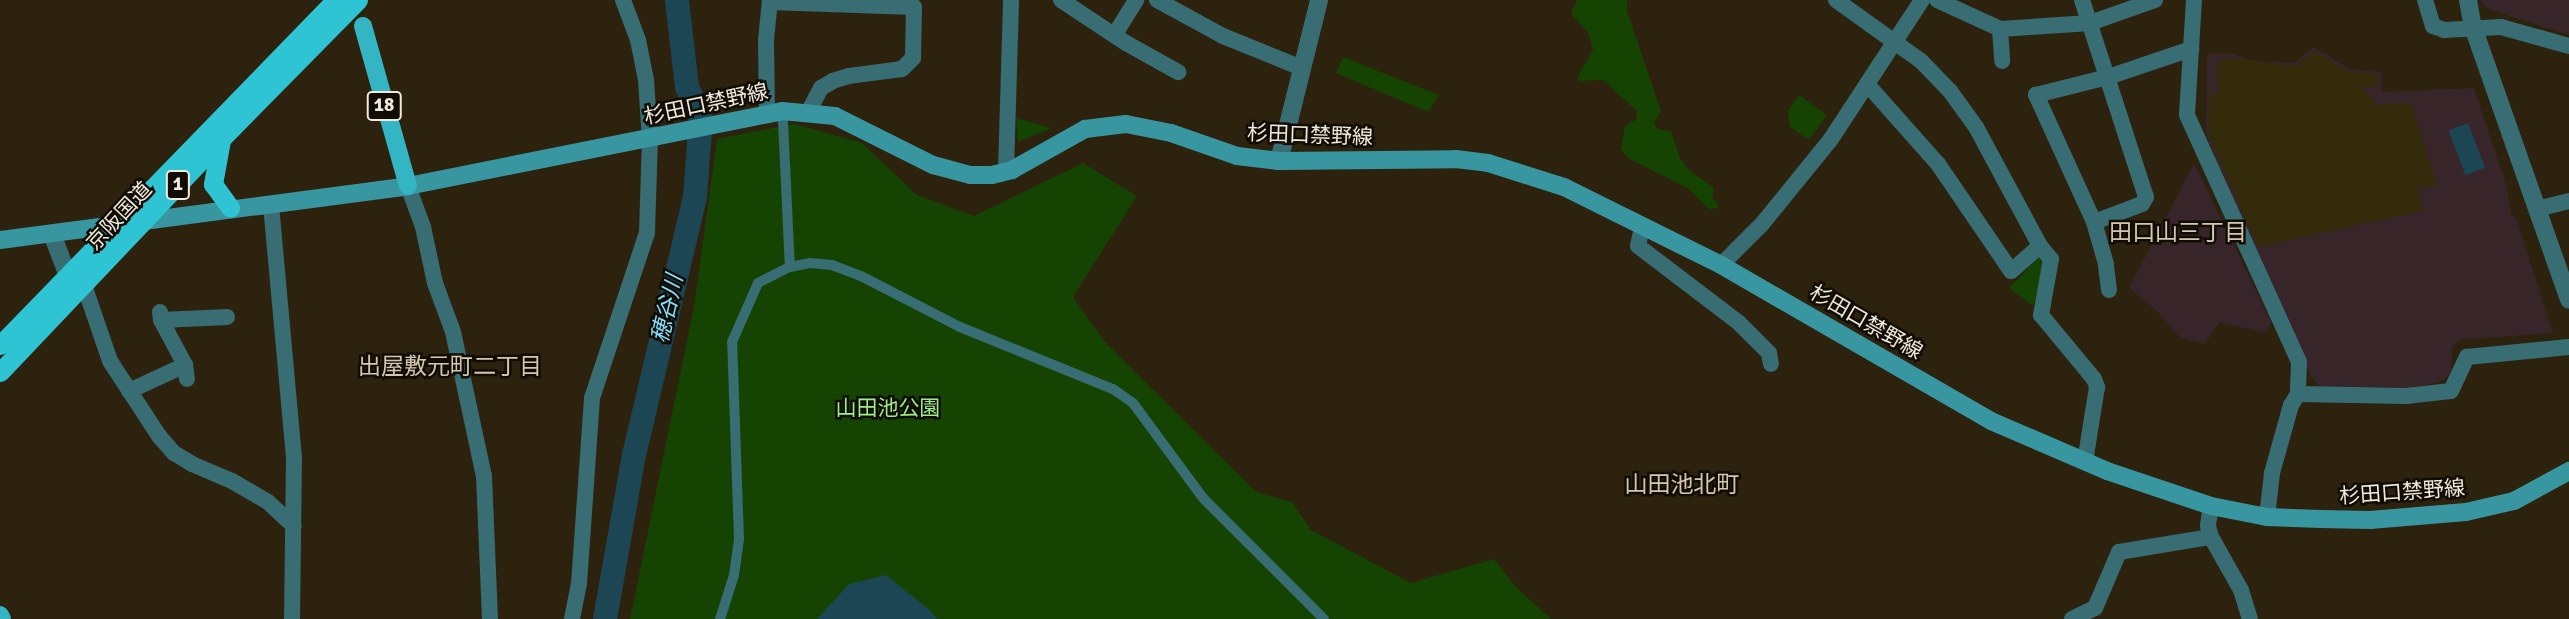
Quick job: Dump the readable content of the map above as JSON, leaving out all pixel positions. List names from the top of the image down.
{
  "streets": {
    "highway": ["1", "京阪国道"],
    "main road": ["杉田口禁野線", "18"]
  },
  "crossings": [
    ["杉田口禁野線", "18"],
    ["杉田口禁野線", "京阪国道"]
  ],
  "districts": ["田口山三丁目", "出屋敷元町二丁目", "山田池北町"],
  "water": ["穂谷川"],
  "parks": ["山田池公園"]
}
